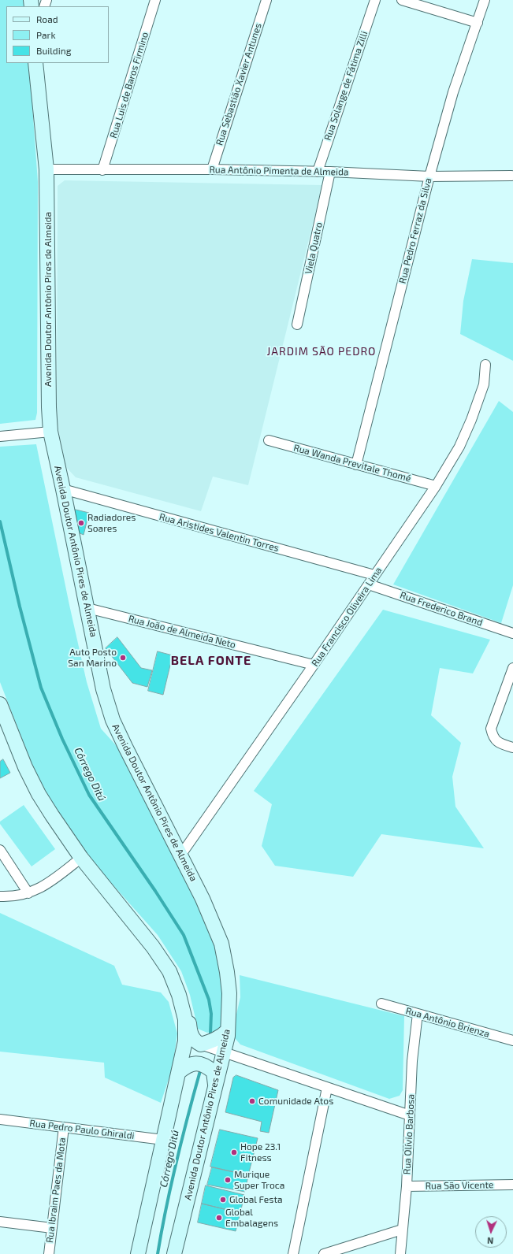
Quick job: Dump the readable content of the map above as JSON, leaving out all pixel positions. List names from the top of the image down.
{
  "streets": {
    "main road": ["Avenida Doutor Antônio Pires de Almeida"],
    "street": [
      "Rua Sebastião Xavier Antunes",
      "Rua Luis de Baros Firmino",
      "Rua Solange de Fátima Zilli",
      "Rua Antônio Pimenta de Almeida",
      "Rua Pedro Ferraz da Silva",
      "Viela Quatro",
      "Rua Wanda Previtale Thomé",
      "Rua Aristides Valentin Torres",
      "Rua Frederico Brand",
      "Rua Francisco Oliveira Lima",
      "Rua João de Almeida Neto",
      "Rua Antônio Brienza",
      "Rua Pedro Paulo Ghiraldi",
      "Rua Olívio Barbosa",
      "Rua São Vicente",
      "Rua Ibraim Paes da Mota"
    ]
  },
  "crossings": [
    ["Rua Sebastião Xavier Antunes", "Rua Antônio Pimenta de Almeida"],
    ["Rua Luis de Baros Firmino", "Rua Antônio Pimenta de Almeida"],
    ["Rua Solange de Fátima Zilli", "Rua Antônio Pimenta de Almeida"],
    ["Rua Antônio Pimenta de Almeida", "Rua Pedro Ferraz da Silva"],
    ["Rua Antônio Pimenta de Almeida", "Viela Quatro"],
    ["Rua Antônio Pimenta de Almeida", "Avenida Doutor Antônio Pires de Almeida"],
    ["Rua Pedro Ferraz da Silva", "Rua Wanda Previtale Thomé"],
    ["Avenida Doutor Antônio Pires de Almeida", "Rua Aristides Valentin Torres"],
    ["Avenida Doutor Antônio Pires de Almeida", "Rua Francisco Oliveira Lima"],
    ["Avenida Doutor Antônio Pires de Almeida", "Rua João de Almeida Neto"],
    ["Rua Wanda Previtale Thomé", "Rua Francisco Oliveira Lima"],
    ["Rua Aristides Valentin Torres", "Rua Francisco Oliveira Lima"],
    ["Rua Frederico Brand", "Rua Francisco Oliveira Lima"],
    ["Rua Francisco Oliveira Lima", "Rua João de Almeida Neto"],
    ["Rua Antônio Brienza", "Rua Olívio Barbosa"],
    ["Rua Pedro Paulo Ghiraldi", "Rua Ibraim Paes da Mota"],
    ["Rua Olívio Barbosa", "Rua São Vicente"]
  ],
  "districts": ["JARDIM SÃO PEDRO", "BELA FONTE"],
  "water": ["Córrego Ditú"],
  "places": [
    "Radiadores Soares",
    "Auto Posto San Marino",
    "Comunidade Atos",
    "Hope 23.1 Fitness",
    "Murique Super Troca",
    "Global Festa",
    "Global Embalagens"
  ],
  "legend": ["Road", "Park", "Building"],
  "north": "bottom"
}
